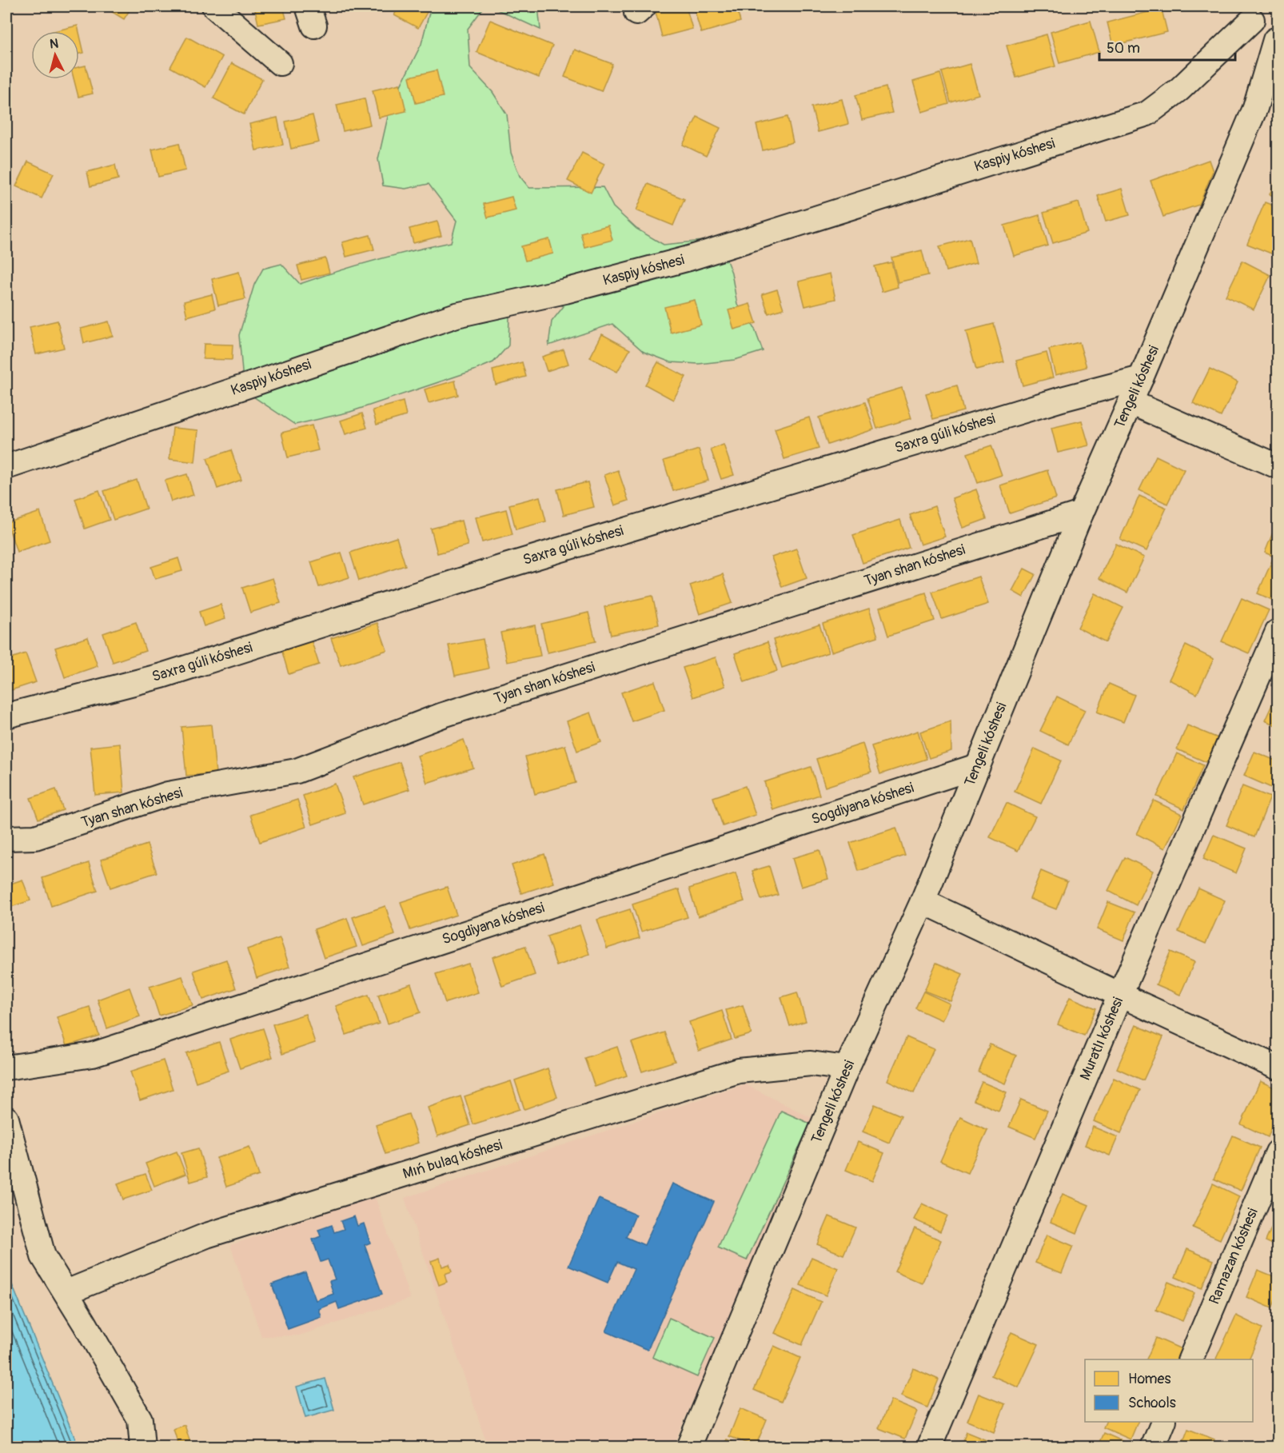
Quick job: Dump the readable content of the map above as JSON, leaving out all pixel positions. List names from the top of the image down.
{
  "streets": {
    "street": [
      "Kaspiy kóshesi",
      "Tengeli kóshesi",
      "Saxra gúli kóshesi",
      "Tyan shan kóshesi",
      "Sogdiyana kóshesi",
      "Muratlı kóshesi",
      "Mıń bulaq kóshesi",
      "Ramazan kóshesi"
    ]
  },
  "crossings": [
    ["Tengeli kóshesi", "Saxra gúli kóshesi"],
    ["Tengeli kóshesi", "Tyan shan kóshesi"],
    ["Tengeli kóshesi", "Sogdiyana kóshesi"],
    ["Tengeli kóshesi", "Mıń bulaq kóshesi"]
  ],
  "legend": ["Homes", "Schools"],
  "scale_bar": "50 m",
  "north": "top"
}
